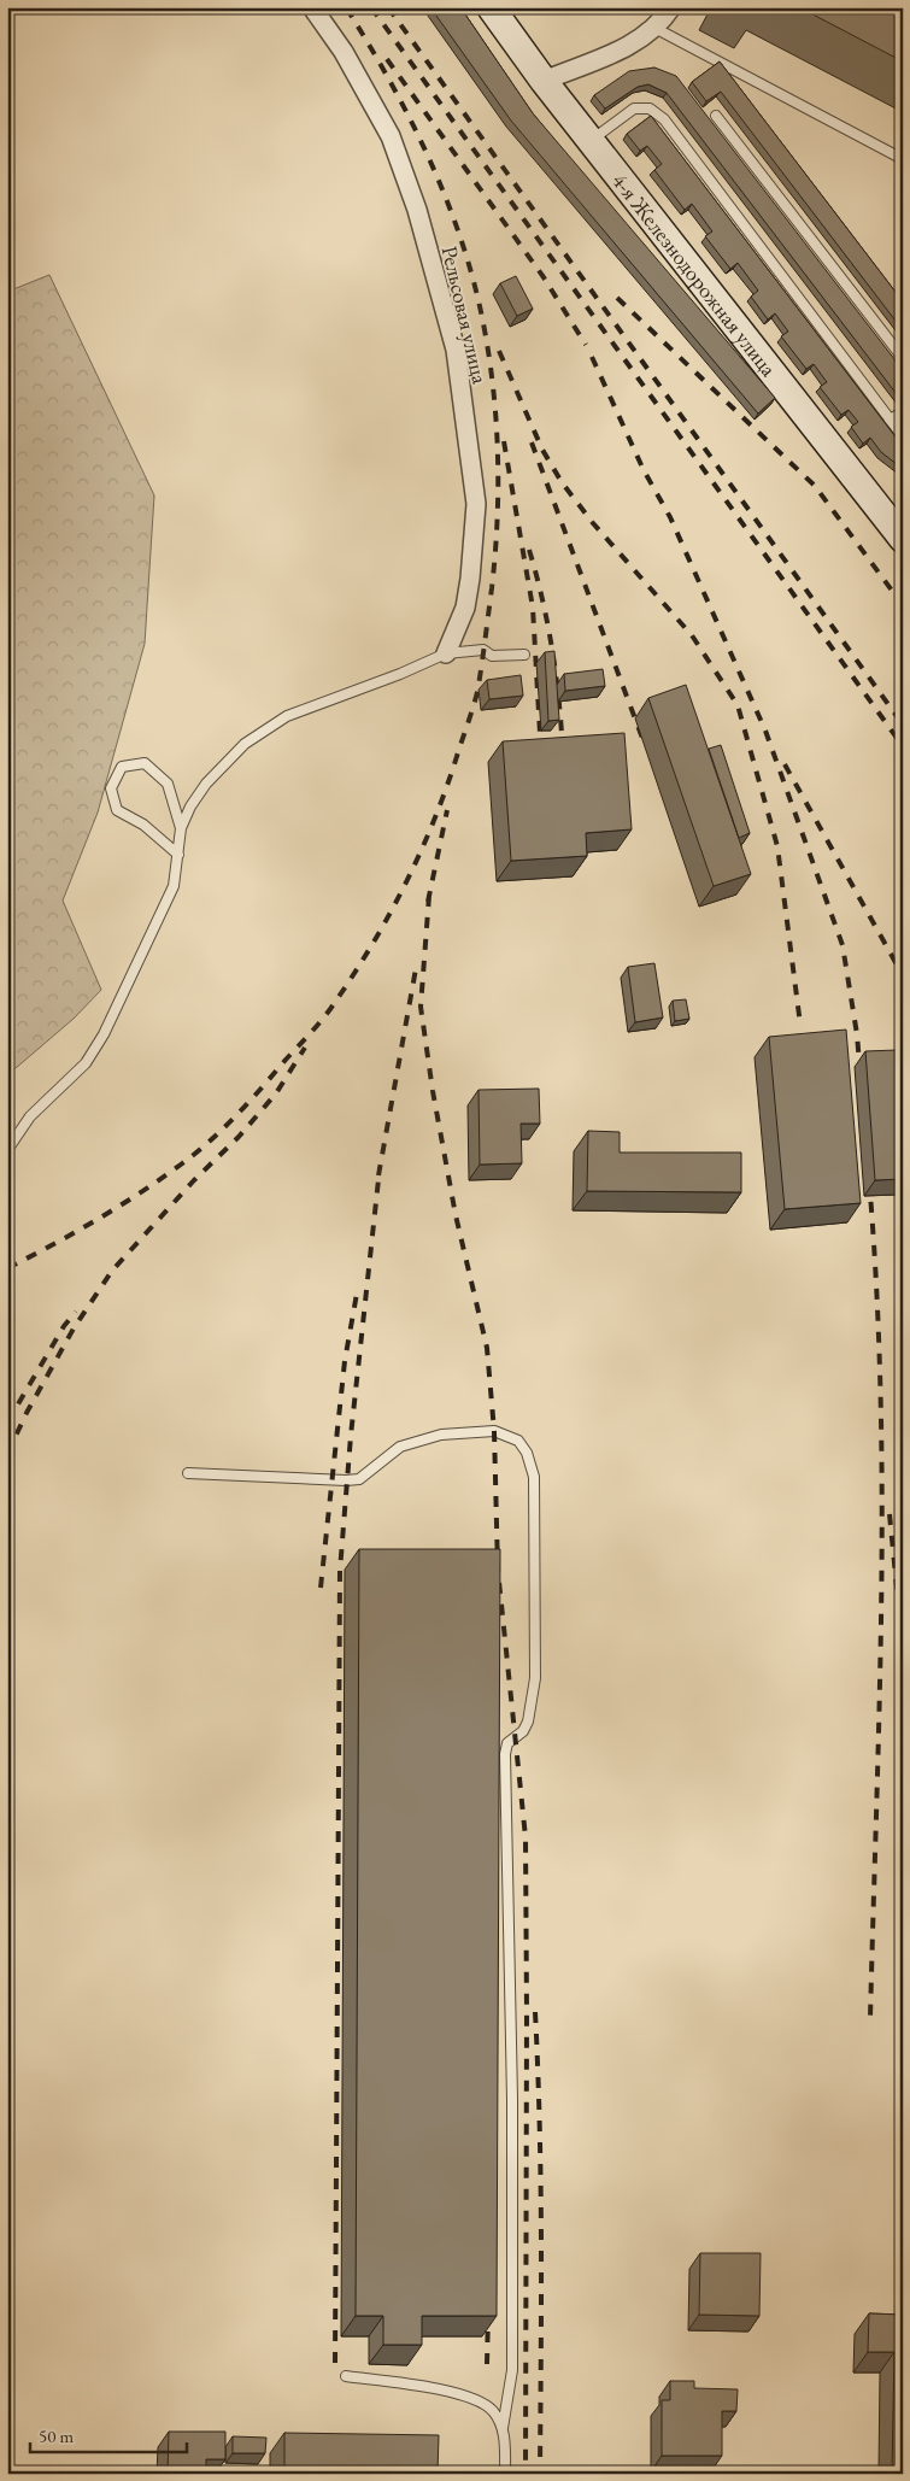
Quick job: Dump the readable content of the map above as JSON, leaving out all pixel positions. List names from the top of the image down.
{
  "streets": {
    "main road": ["4-я Железнодорожная улица"],
    "street": ["Рельсовая улица"]
  },
  "scale_bar": "50 m"
}
